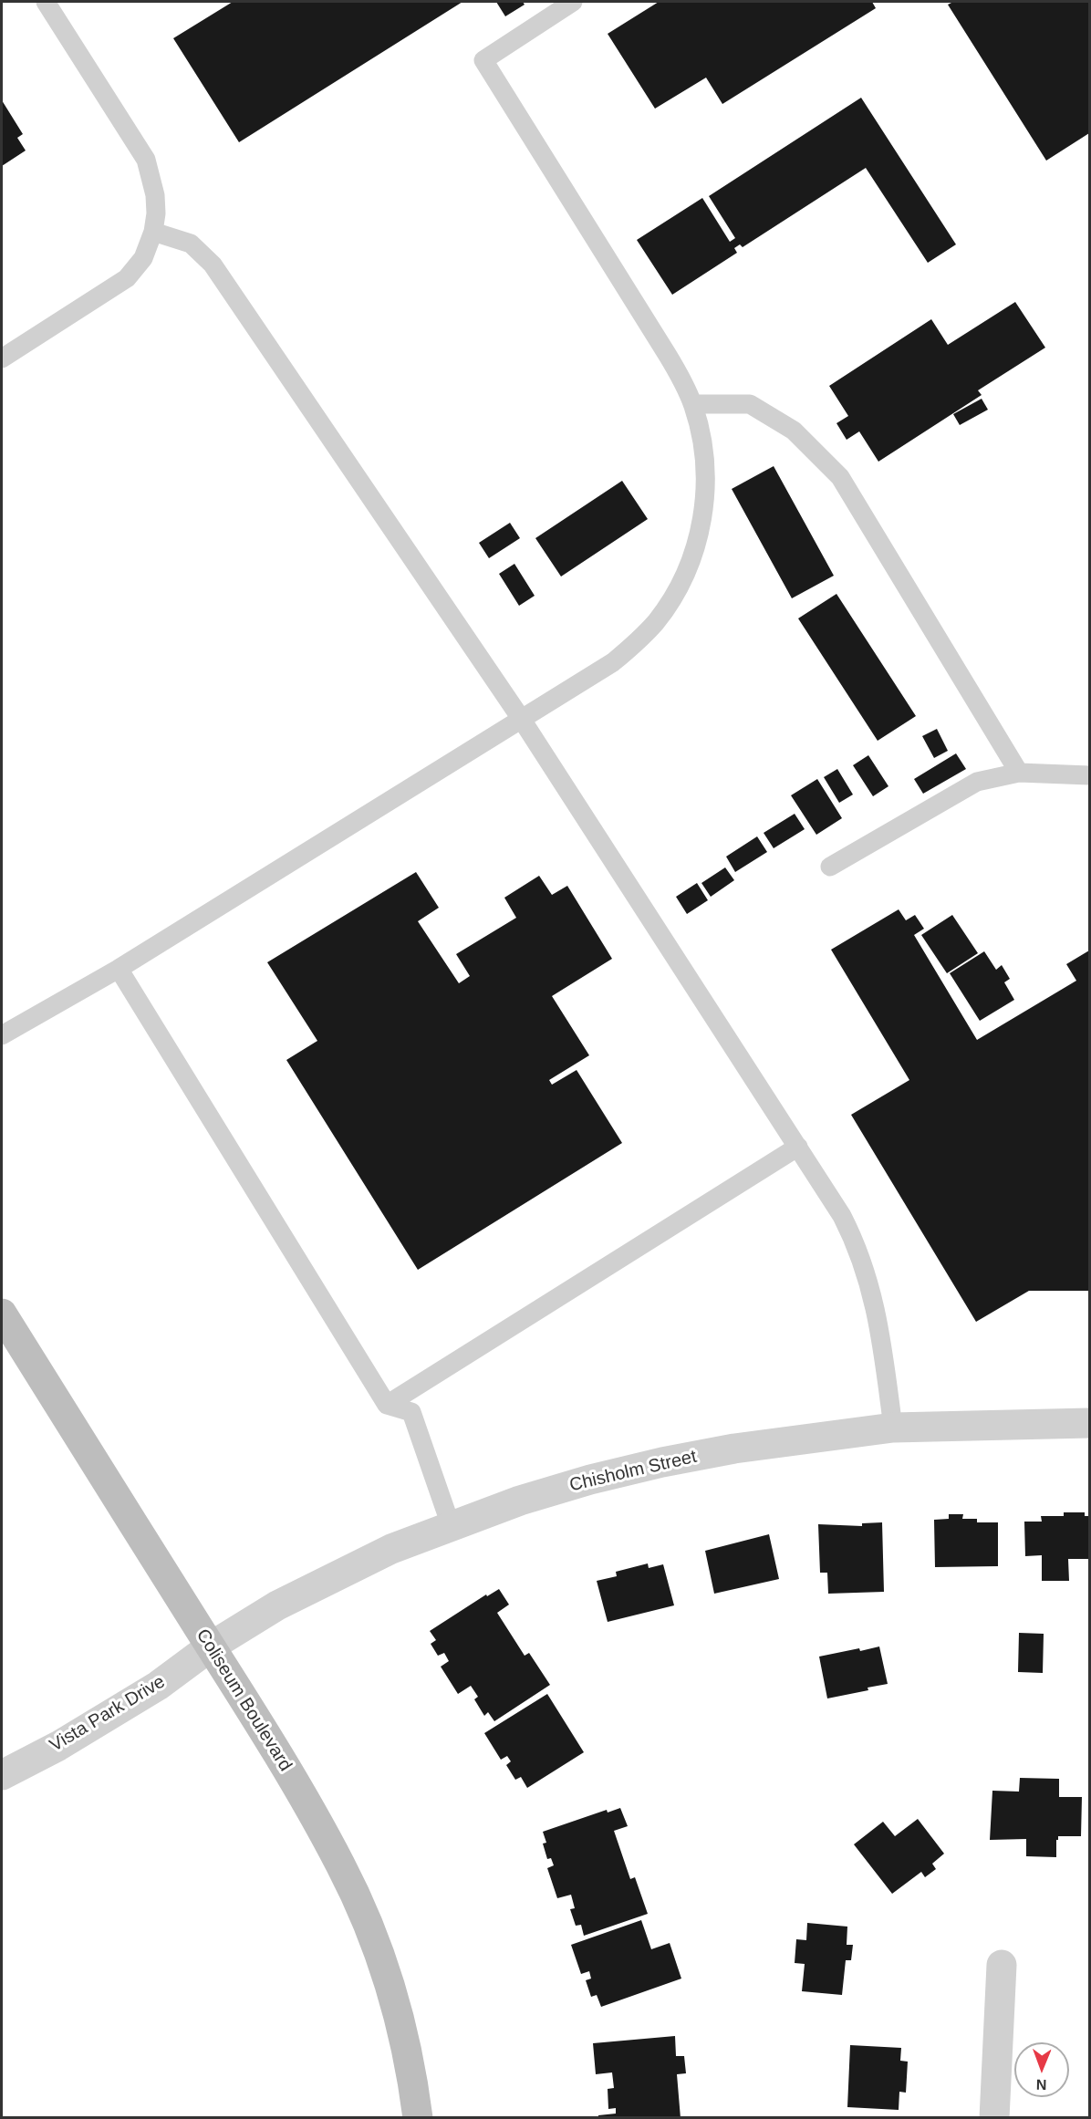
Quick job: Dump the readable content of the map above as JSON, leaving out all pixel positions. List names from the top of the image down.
{
  "streets": {
    "main road": ["Coliseum Boulevard"],
    "street": ["Chisholm Street", "Vista Park Drive"]
  },
  "crossings": [
    ["Chisholm Street", "Coliseum Boulevard"],
    ["Chisholm Street", "Vista Park Drive"],
    ["Coliseum Boulevard", "Vista Park Drive"]
  ],
  "north": "bottom"
}
